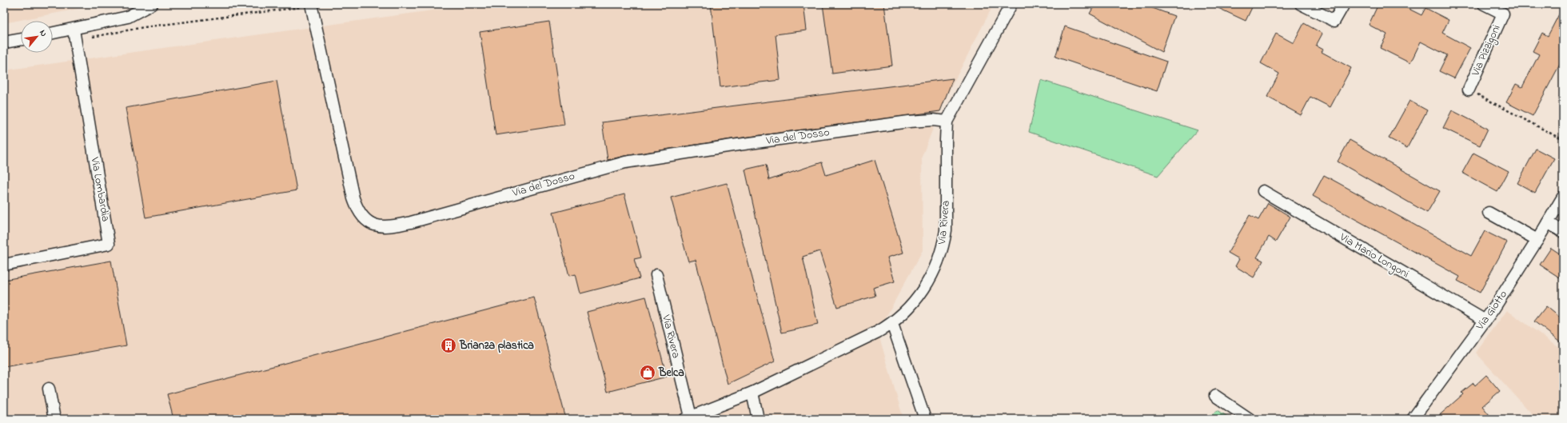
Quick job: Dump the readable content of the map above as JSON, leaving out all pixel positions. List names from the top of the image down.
{
  "streets": {
    "street": [
      "Via Pizzigoni",
      "Via del Dosso",
      "Via Lombardia",
      "Via Rivera",
      "Via Mario Longoni",
      "Via Giotto"
    ]
  },
  "crossings": [
    ["Via del Dosso", "Via Rivera"],
    ["Via Mario Longoni", "Via Giotto"]
  ],
  "places": {
    "building": ["Brianza plastica"],
    "shop": ["Belca"]
  },
  "north": "top right"
}
